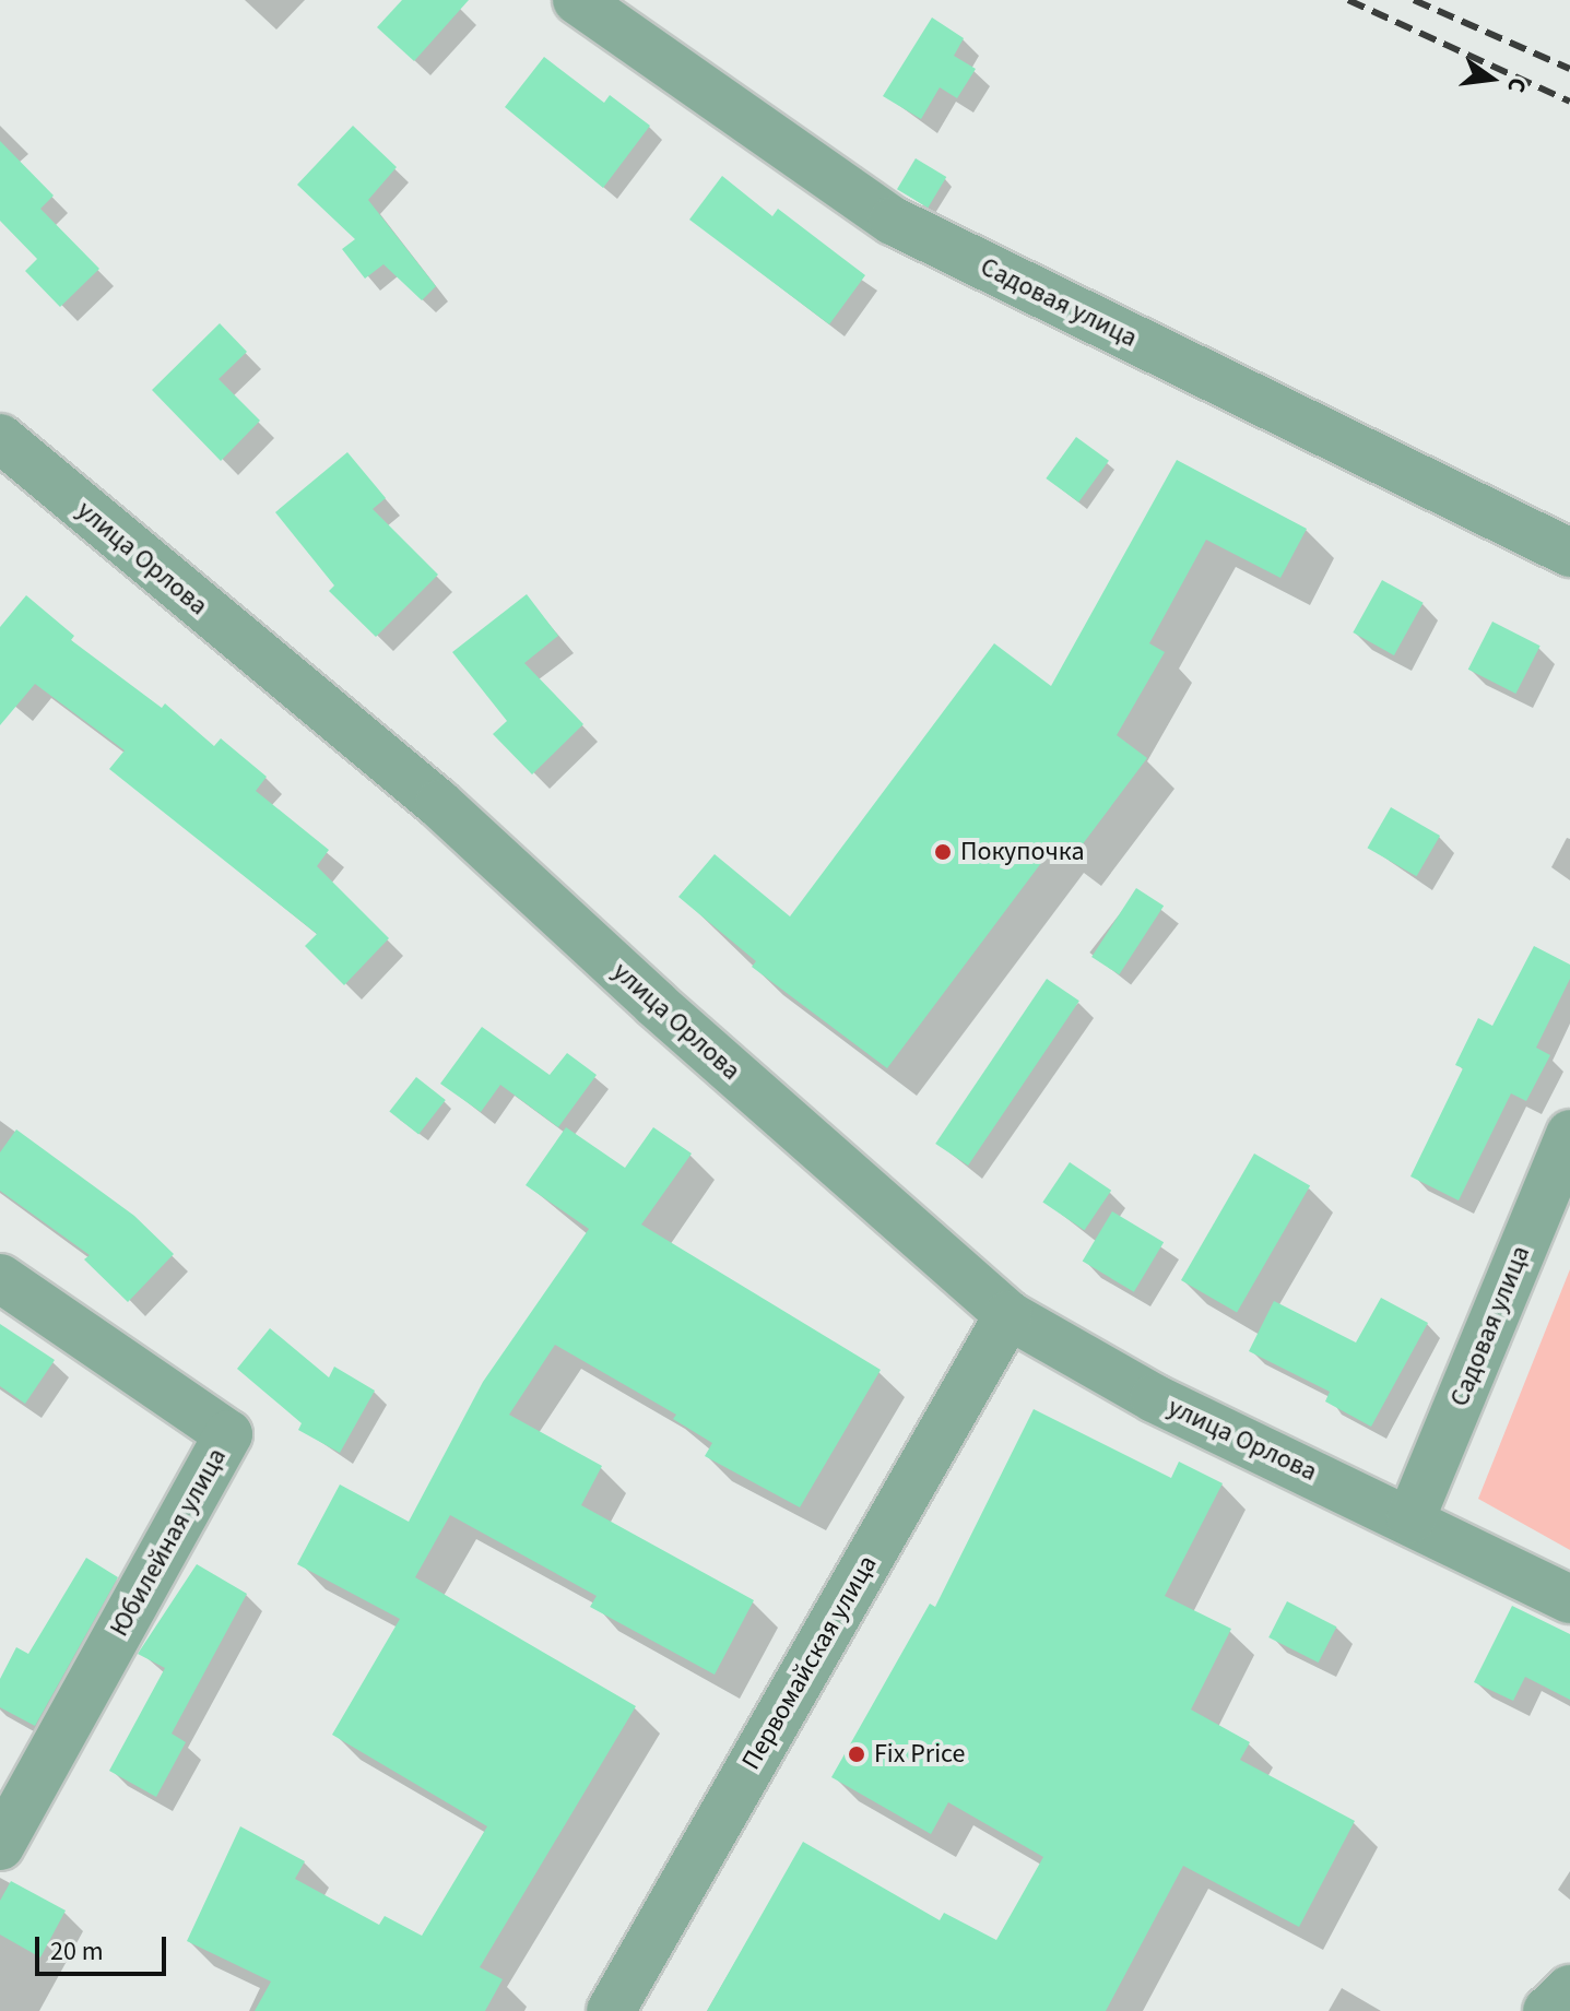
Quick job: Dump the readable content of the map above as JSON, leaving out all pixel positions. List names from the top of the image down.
{
  "streets": {
    "street": [
      "Садовая улица",
      "улица Орлова",
      "Юбилейная улица",
      "Первомайская улица"
    ]
  },
  "crossings": [
    ["Садовая улица", "улица Орлова"],
    ["улица Орлова", "Первомайская улица"]
  ],
  "places": ["Покупочка", "Fix Price"],
  "scale_bar": "20 m",
  "north": "right"
}
